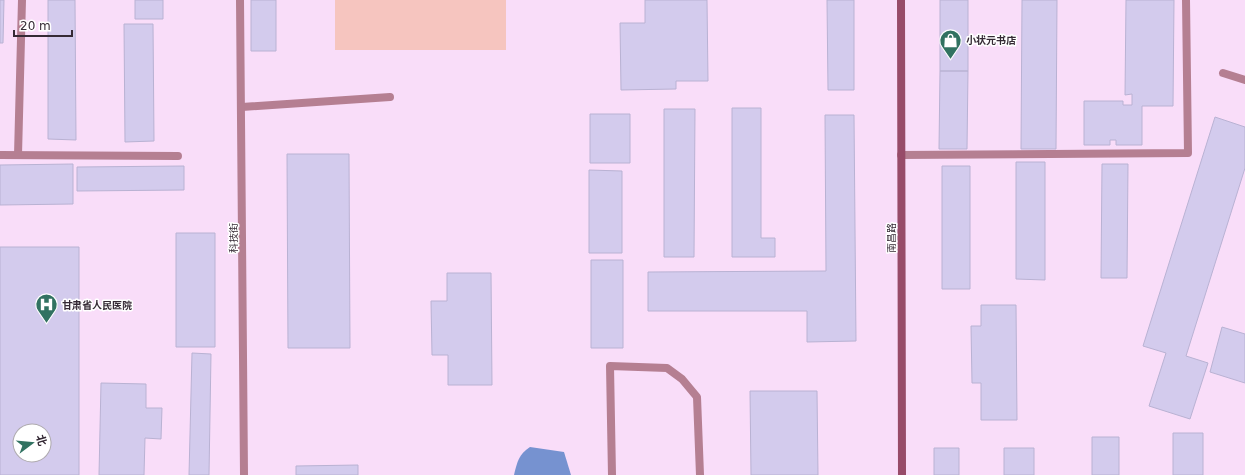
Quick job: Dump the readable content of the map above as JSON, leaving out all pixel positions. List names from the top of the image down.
{
  "streets": {
    "main road": ["南昌路"],
    "street": ["科技街"]
  },
  "places": {
    "shop": ["小状元书店"],
    "hospital": ["甘肃省人民医院"]
  },
  "scale_bar": "20 m",
  "north": "right"
}
